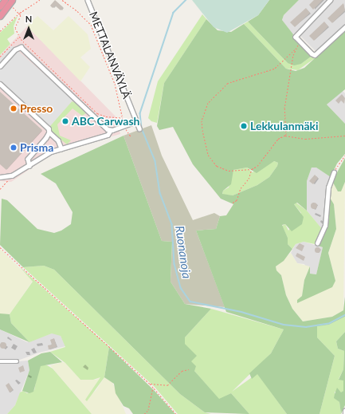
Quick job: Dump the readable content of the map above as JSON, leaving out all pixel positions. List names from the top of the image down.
{
  "streets": {
    "street": ["METTALANVÄYLÄ"]
  },
  "water": ["Ruonanoja"],
  "places": [
    "Presso",
    "ABC Carwash",
    "Lekkulanmäki",
    "Prisma"
  ],
  "north": "top"
}
